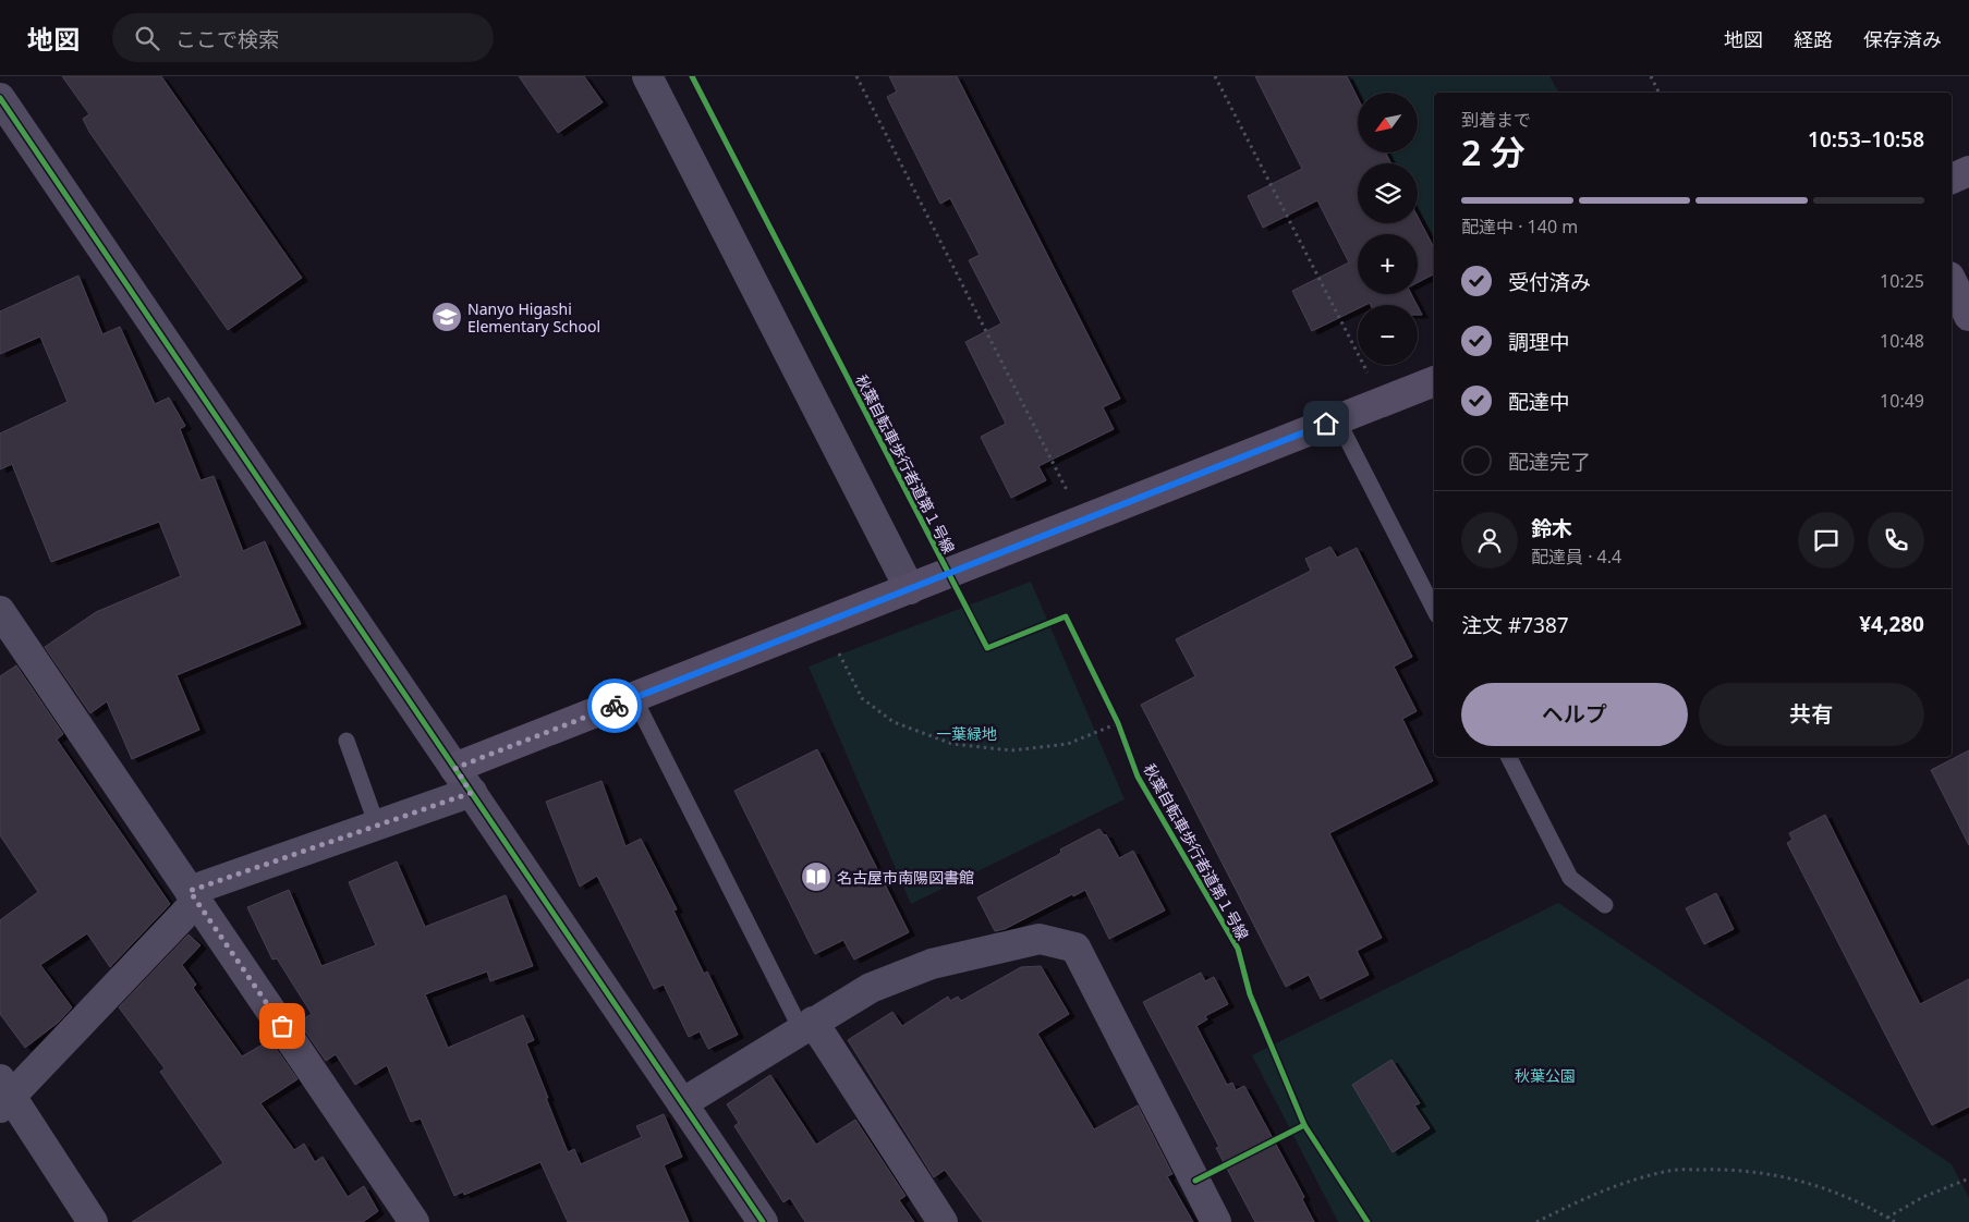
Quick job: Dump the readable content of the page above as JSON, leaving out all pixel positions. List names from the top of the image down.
{
  "streets": {
    "cycle path": ["秋葉自転車歩行者道第１号線"]
  },
  "parks": ["一葉緑地", "秋葉公園"],
  "places": {
    "school or university": ["Nanyo Higashi Elementary School"],
    "library": ["名古屋市南陽図書館"]
  },
  "north": "bottom left",
  "page": {
    "header": "地図",
    "search": "ここで検索",
    "nav": ["地図", "経路", "保存済み"],
    "map_buttons": ["+", "−"],
    "heading": ["2 分", "到着まで", "10:53–10:58"],
    "panel": [
      "鈴木",
      "配達員 · 4.4",
      "注文 #7387",
      "¥4,280"
    ],
    "bar": "配達中 · 140 m",
    "list": [
      ["受付済み", "10:25"],
      ["調理中", "10:48"],
      ["配達中", "10:49"],
      "配達完了"
    ],
    "buttons": ["ヘルプ", "共有"]
  }
}
